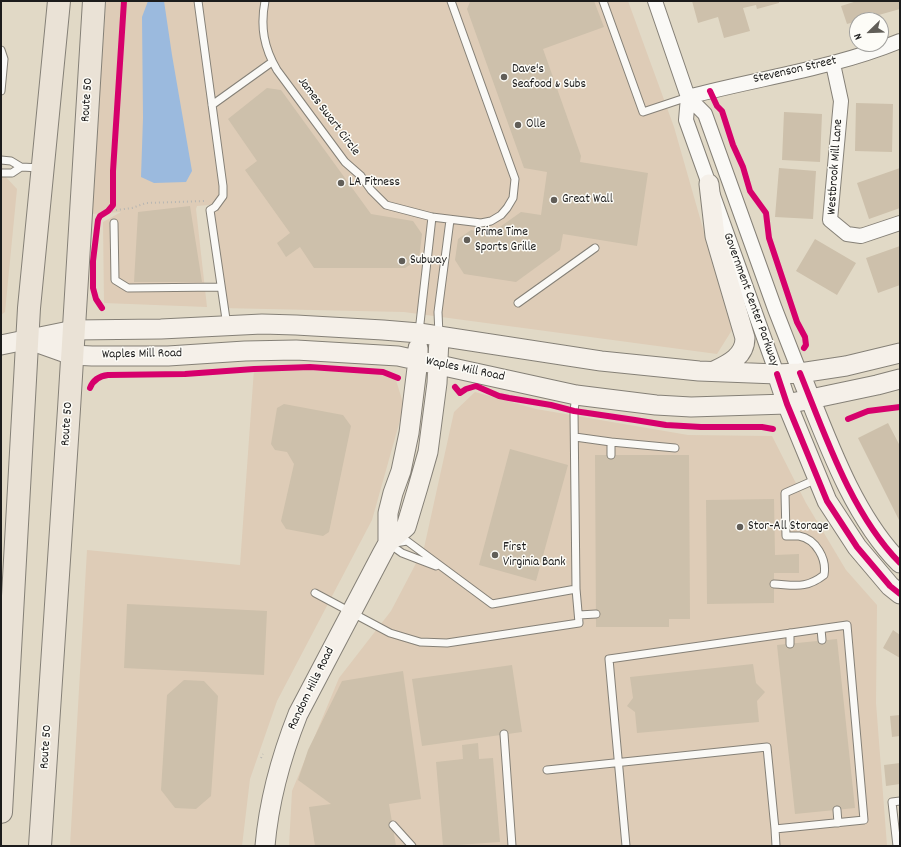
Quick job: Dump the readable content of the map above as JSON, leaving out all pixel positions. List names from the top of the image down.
{
  "streets": {
    "main road": [
      "Route 50",
      "Government Center Parkway",
      "Waples Mill Road",
      "Random Hills Road"
    ],
    "street": ["Stevenson Street", "Westbrook Mill Lane"],
    "lane": ["James Swart Circle"]
  },
  "crossings": [
    ["Stevenson Street", "Westbrook Mill Lane"],
    ["Stevenson Street", "Government Center Parkway"],
    ["Route 50", "Waples Mill Road"],
    ["Government Center Parkway", "Waples Mill Road"],
    ["Waples Mill Road", "Random Hills Road"]
  ],
  "places": [
    "Dave's Seafood & Subs",
    "Olle",
    "LA Fitness",
    "Great Wall",
    "Prime Time Sports Grille",
    "Subway",
    "Stor-All Storage",
    "First Virginia Bank"
  ],
  "north": "bottom left"
}
